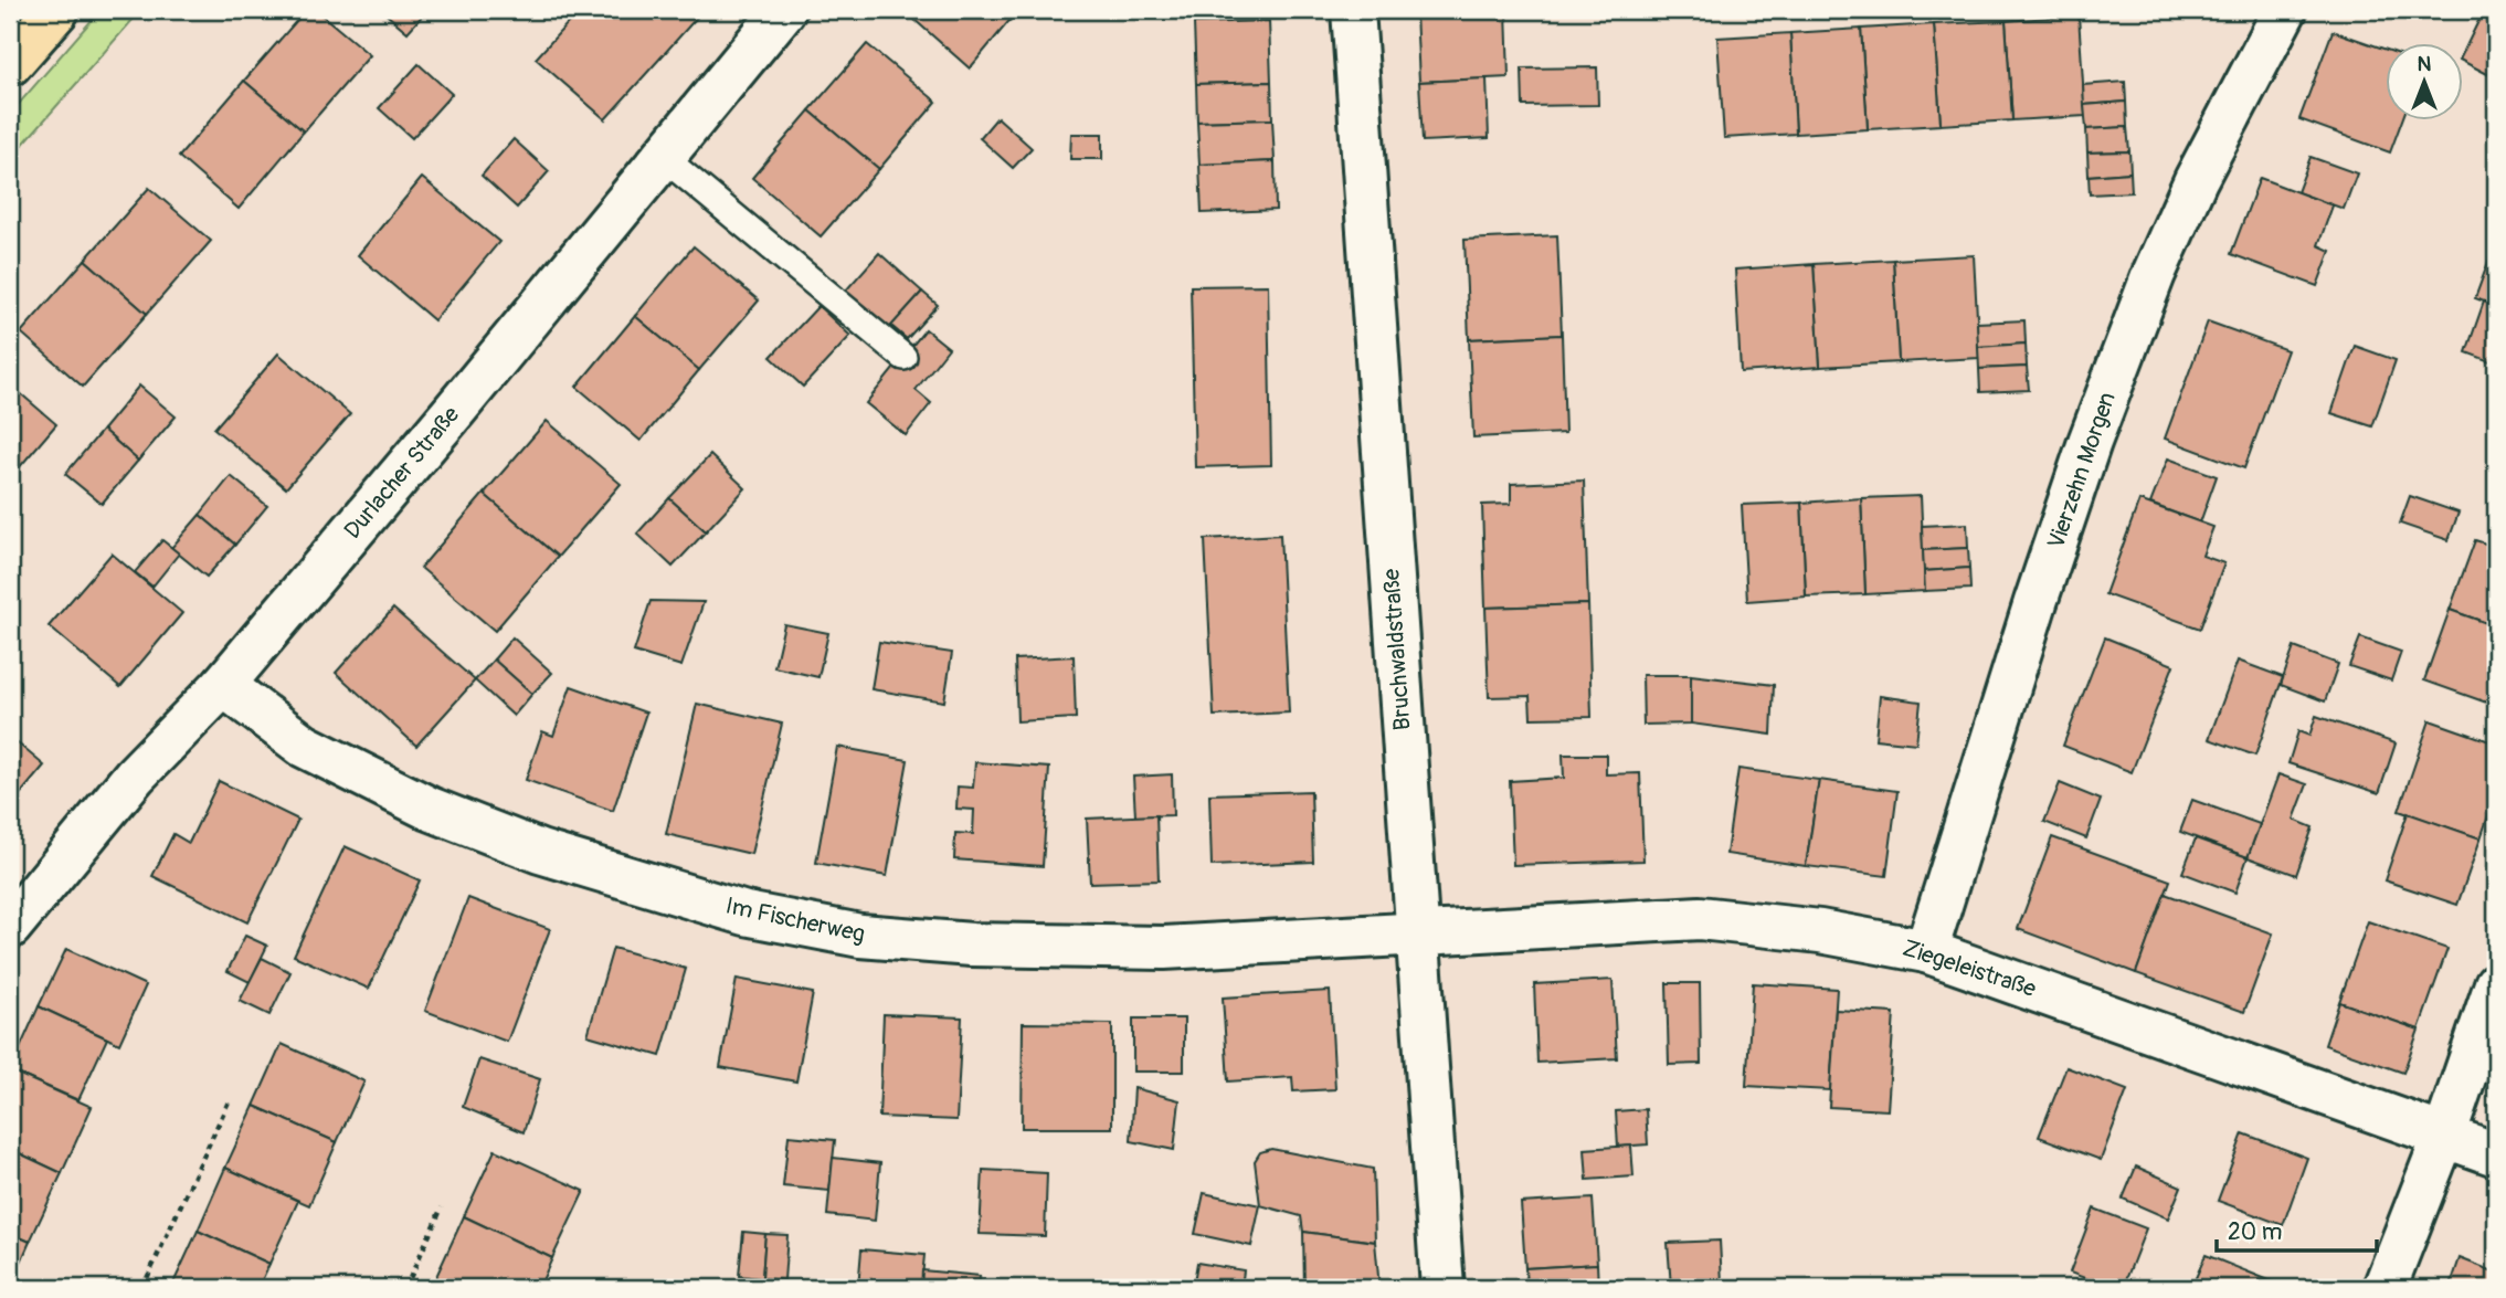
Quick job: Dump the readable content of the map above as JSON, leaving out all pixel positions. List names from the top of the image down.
{
  "streets": {
    "street": [
      "Vierzehn Morgen",
      "Durlacher Straße",
      "Bruchwaldstraße",
      "Im Fischerweg",
      "Ziegeleistraße"
    ]
  },
  "crossings": [
    ["Vierzehn Morgen", "Ziegeleistraße"],
    ["Durlacher Straße", "Im Fischerweg"],
    ["Bruchwaldstraße", "Im Fischerweg"],
    ["Bruchwaldstraße", "Ziegeleistraße"],
    ["Im Fischerweg", "Ziegeleistraße"]
  ],
  "scale_bar": "20 m",
  "north": "top"
}
